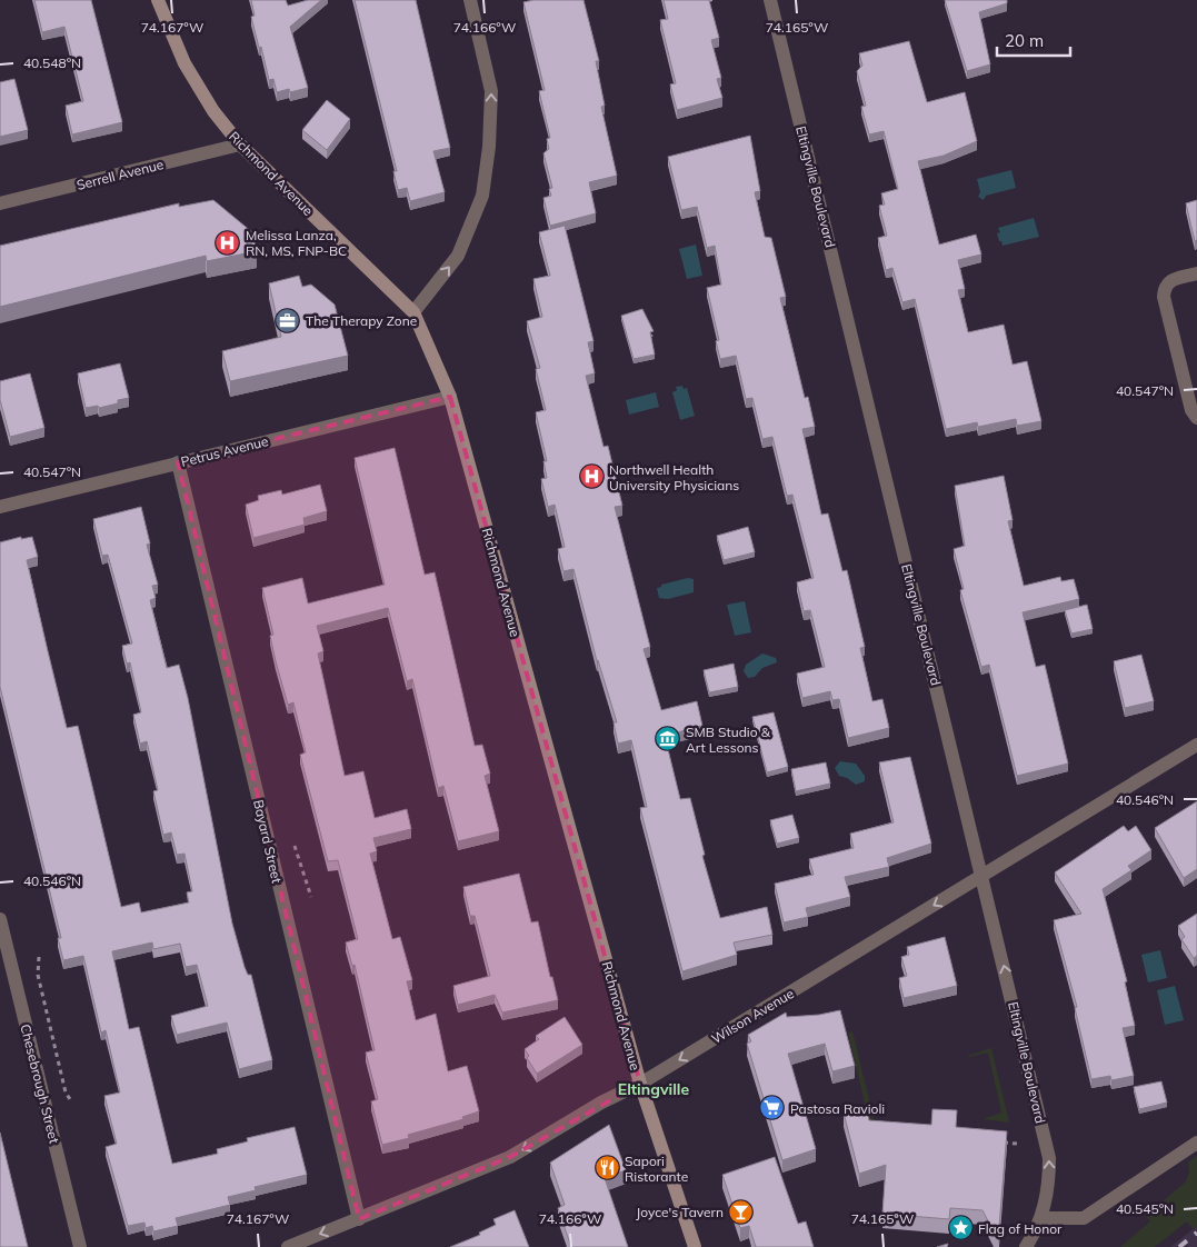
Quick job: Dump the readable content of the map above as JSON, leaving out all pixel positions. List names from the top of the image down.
{
  "streets": {
    "main road": ["Richmond Avenue"],
    "street": [
      "Serrell Avenue",
      "Eltingville Boulevard",
      "Petrus Avenue",
      "Bayard Street",
      "Wilson Avenue",
      "Chesebrough Street"
    ]
  },
  "crossings": [
    ["Richmond Avenue", "Serrell Avenue"],
    ["Richmond Avenue", "Petrus Avenue"],
    ["Richmond Avenue", "Wilson Avenue"],
    ["Eltingville Boulevard", "Wilson Avenue"],
    ["Petrus Avenue", "Bayard Street"],
    ["Bayard Street", "Wilson Avenue"]
  ],
  "one_way": ["Wilson Avenue"],
  "districts": ["Eltingville"],
  "places": {
    "hospital": ["Melissa Lanza, RN, MS, FNP-BC", "Northwell Health University Physicians"],
    "office": ["The Therapy Zone"],
    "museum": ["SMB Studio & Art Lessons"],
    "supermarket": ["Pastosa Ravioli"],
    "restaurant": ["Sapori Ristorante"],
    "bar": ["Joyce's Tavern"],
    "place": ["Flag of Honor"]
  },
  "scale_bar": "20 m",
  "coordinates": [
    "74.167°W",
    "74.166°W",
    "74.165°W",
    "40.548°N",
    "40.547°N",
    "40.546°N",
    "40.545°N"
  ]
}
